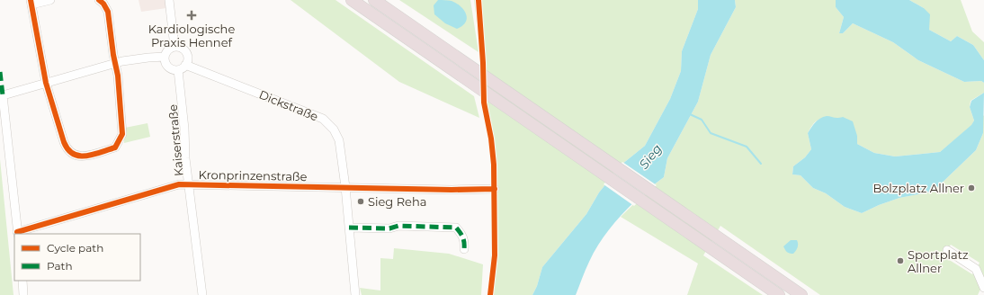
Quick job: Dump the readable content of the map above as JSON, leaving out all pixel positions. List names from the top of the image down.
{
  "streets": {
    "street": ["Dickstraße", "Kaiserstraße", "Kronprinzenstraße"]
  },
  "crossings": [
    ["Dickstraße", "Kaiserstraße"],
    ["Dickstraße", "Kronprinzenstraße"],
    ["Kaiserstraße", "Kronprinzenstraße"]
  ],
  "water": ["Sieg"],
  "places": {
    "health": ["Kardiologische Praxis Hennef"],
    "other": ["Bolzplatz Allner", "Sieg Reha", "Sportplatz Allner"]
  },
  "legend": ["Cycle path", "Path"]
}
